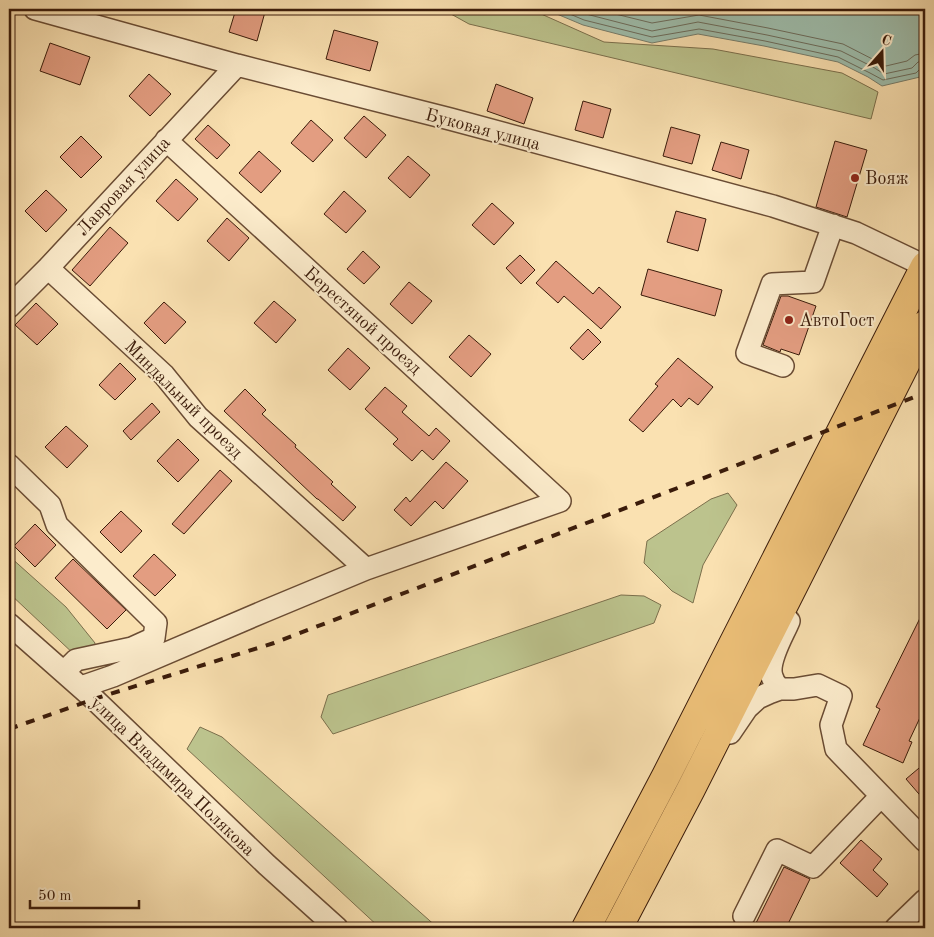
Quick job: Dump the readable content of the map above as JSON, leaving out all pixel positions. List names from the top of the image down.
{
  "streets": {
    "street": [
      "Буковая улица",
      "Лавровая улица",
      "Берестяной проезд",
      "Миндальный проезд",
      "улица Владимира Полякова"
    ]
  },
  "crossings": [
    ["Буковая улица", "Лавровая улица"],
    ["Лавровая улица", "Берестяной проезд"],
    ["Лавровая улица", "Миндальный проезд"],
    ["Берестяной проезд", "Миндальный проезд"]
  ],
  "places": ["Вояж", "АвтоГост"],
  "scale_bar": "50 m",
  "north": "top"
}
